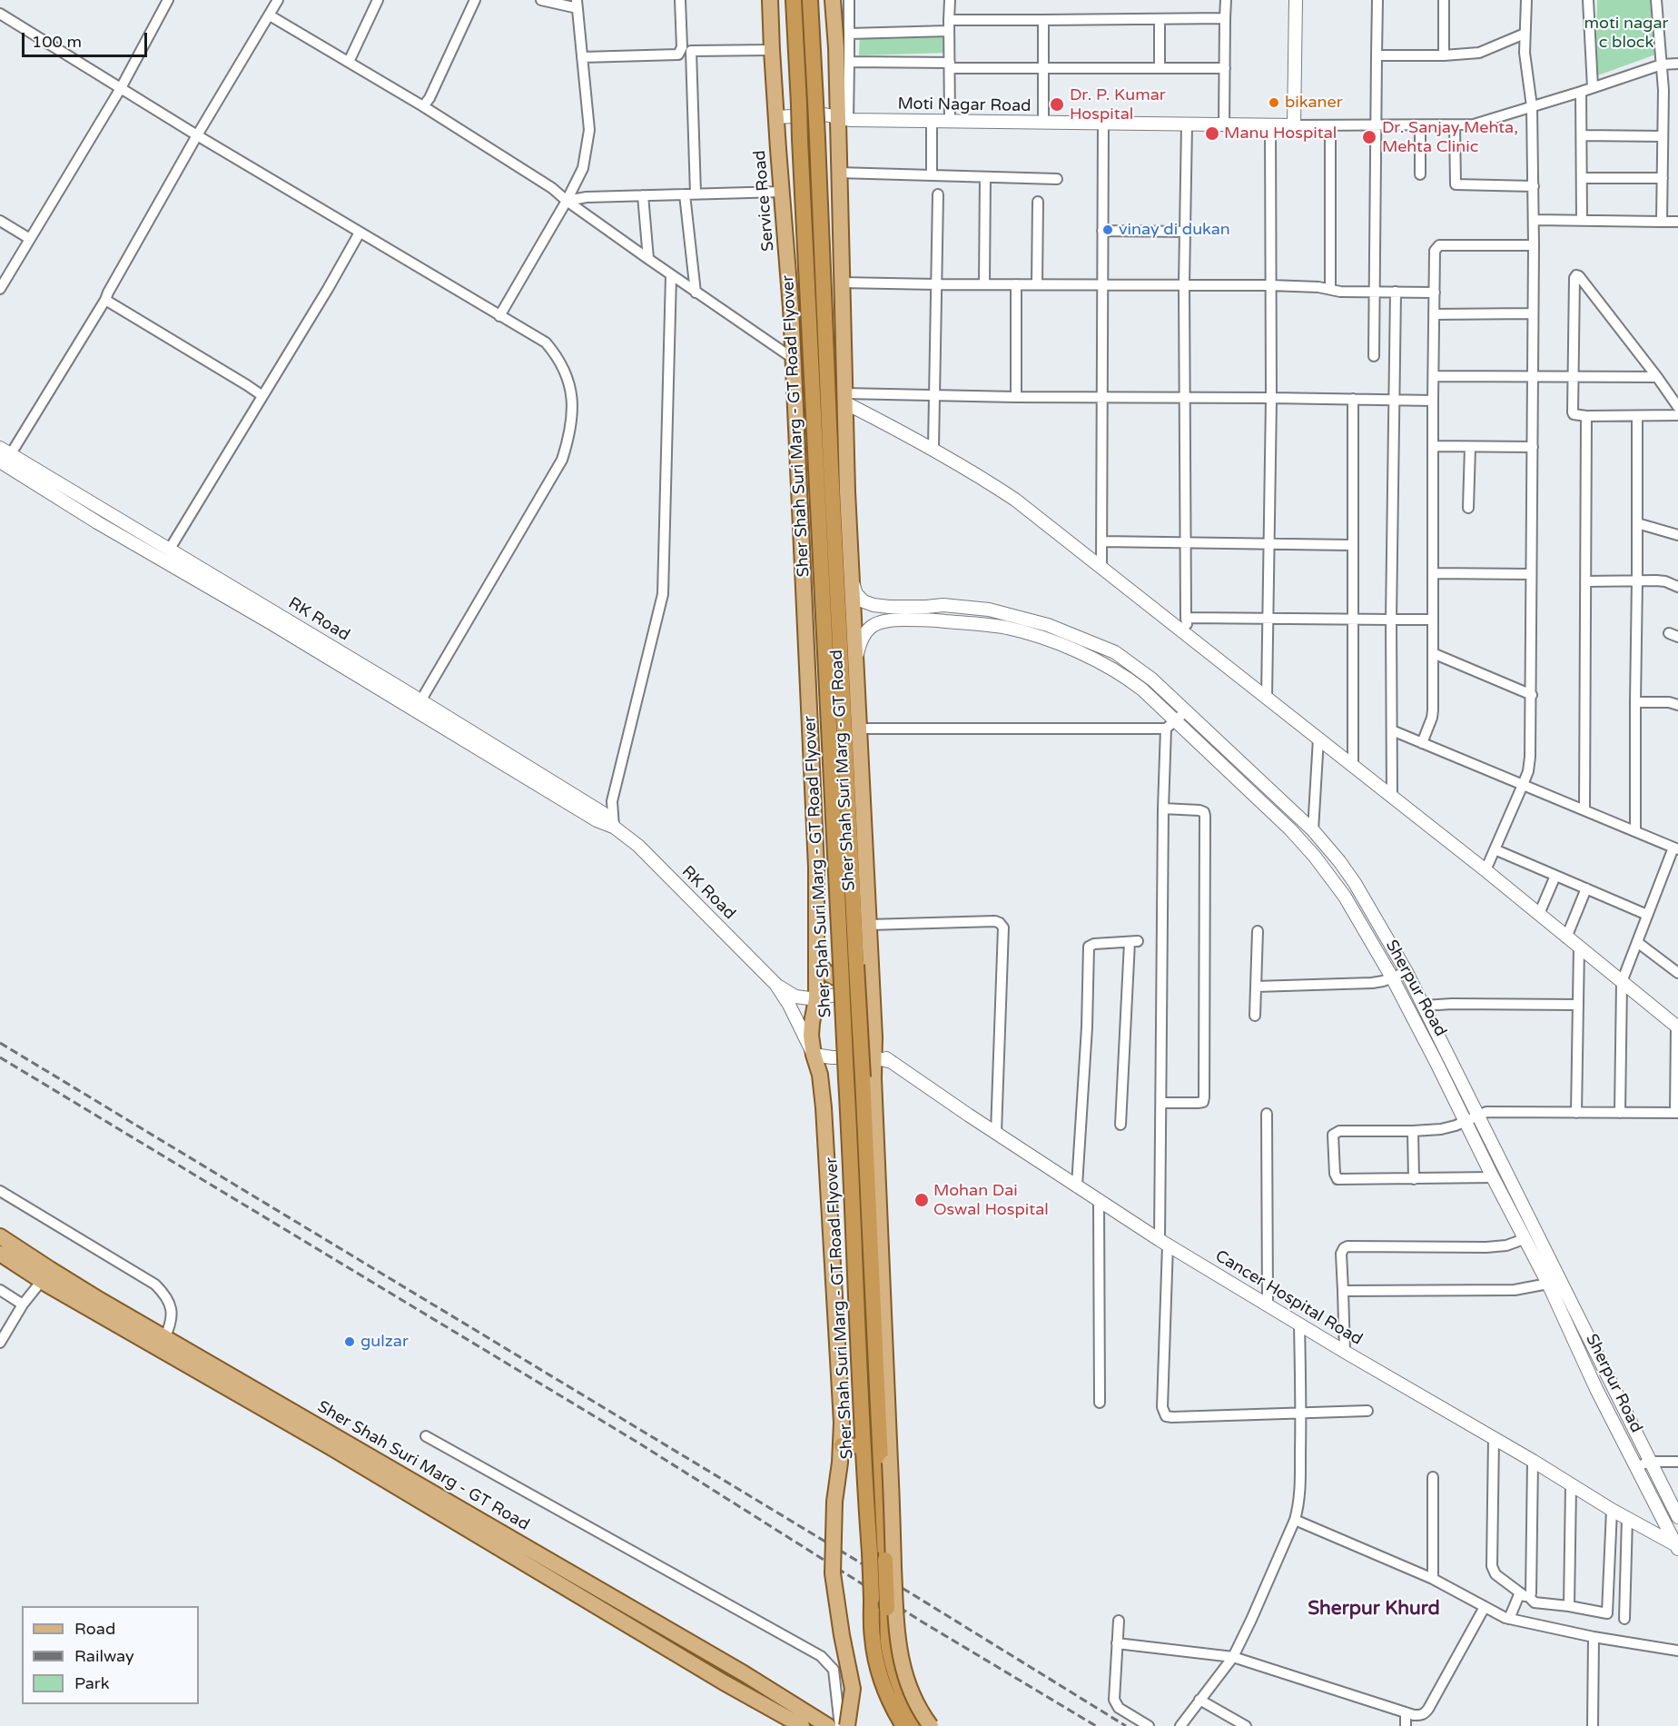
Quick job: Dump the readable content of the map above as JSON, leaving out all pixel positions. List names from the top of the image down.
{
  "streets": {
    "highway": ["Sher Shah Suri Marg - GT Road Flyover"],
    "main road": ["Service Road", "Sher Shah Suri Marg - GT Road"],
    "street": [
      "Moti Nagar Road",
      "RK Road",
      "Sherpur Road",
      "Cancer Hospital Road"
    ]
  },
  "crossings": [
    ["Moti Nagar Road", "Service Road"],
    ["Service Road", "Sher Shah Suri Marg - GT Road"],
    ["Sher Shah Suri Marg - GT Road Flyover", "Sher Shah Suri Marg - GT Road"],
    ["Sher Shah Suri Marg - GT Road", "Sherpur Road"],
    ["Sherpur Road", "Cancer Hospital Road"]
  ],
  "districts": ["Sherpur Khurd"],
  "parks": ["moti nagar c block"],
  "places": [
    "bikaner",
    "Dr. P. Kumar Hospital",
    "Manu Hospital",
    "Dr. Sanjay Mehta, Mehta Clinic",
    "vinay di dukan",
    "Mohan Dai Oswal Hospital",
    "gulzar"
  ],
  "legend": ["Road", "Railway", "Park"],
  "scale_bar": "100 m"
}
